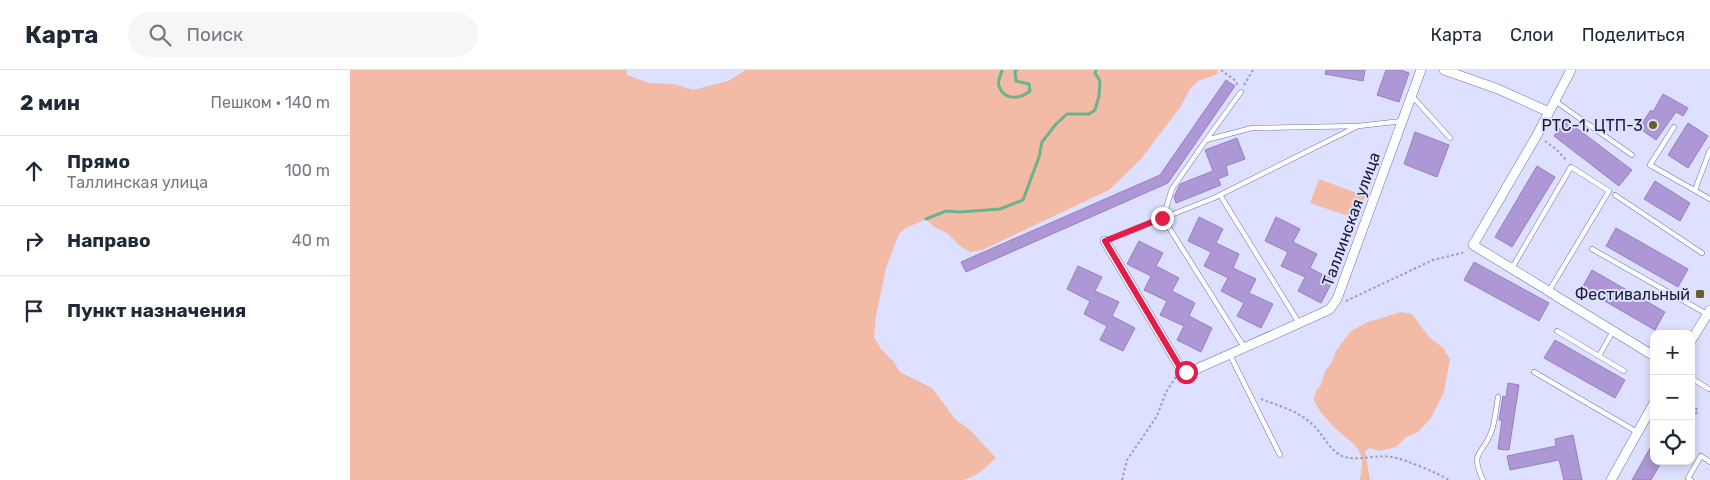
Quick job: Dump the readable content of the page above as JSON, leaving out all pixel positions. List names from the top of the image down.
{
  "streets": {
    "street": ["Таллинская улица"]
  },
  "places": {
    "other": ["РТС-1, ЦТП-3"],
    "transit": ["Фестивальный"]
  },
  "page": {
    "header": "Карта",
    "search": "Поиск",
    "nav": ["Карта", "Слои", "Поделиться"],
    "heading": ["2 мин", "Пешком · 140 m"],
    "list": [
      ["Прямо", "Таллинская улица", "100 m"],
      ["Направо", "40 m"],
      "Пункт назначения"
    ],
    "map_buttons": ["+", "−"]
  }
}
